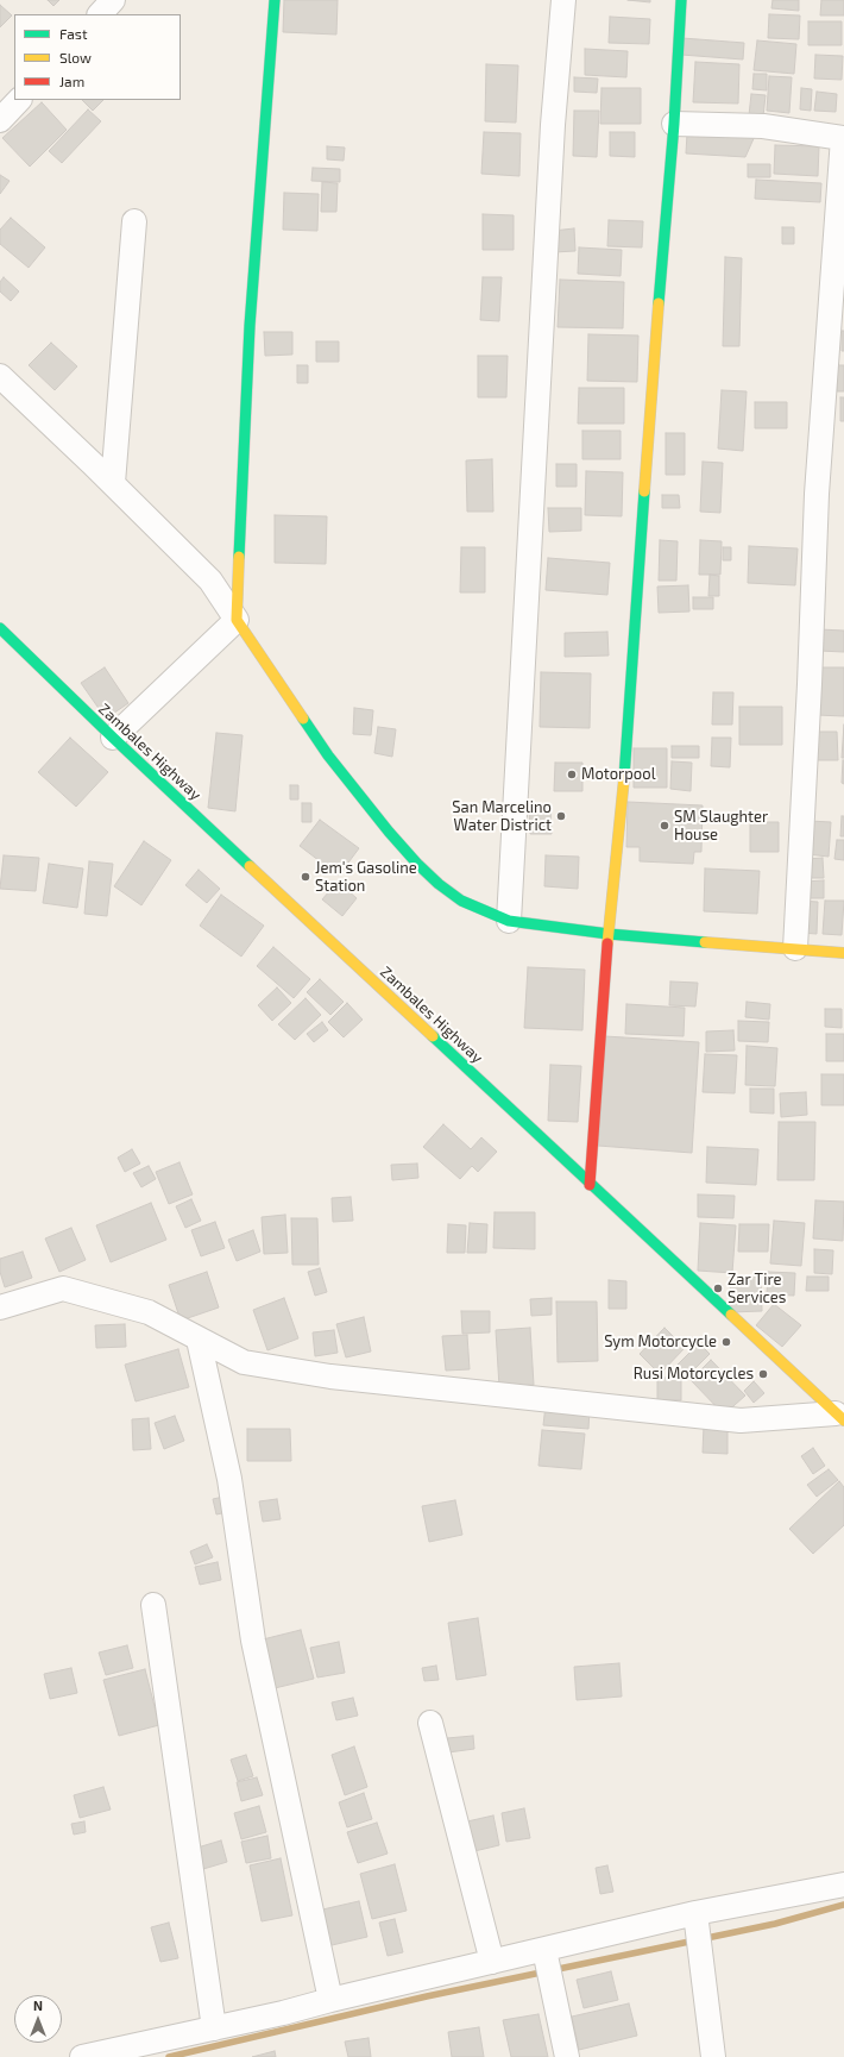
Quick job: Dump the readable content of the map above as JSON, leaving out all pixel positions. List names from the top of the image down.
{
  "streets": {
    "street": ["Zambales Highway"]
  },
  "places": [
    "Motorpool",
    "San Marcelino Water District",
    "SM Slaughter House",
    "Jem's Gasoline Station",
    "Zar Tire Services",
    "Sym Motorcycle",
    "Rusi Motorcycles"
  ],
  "legend": ["Fast", "Slow", "Jam"],
  "north": "top"
}
